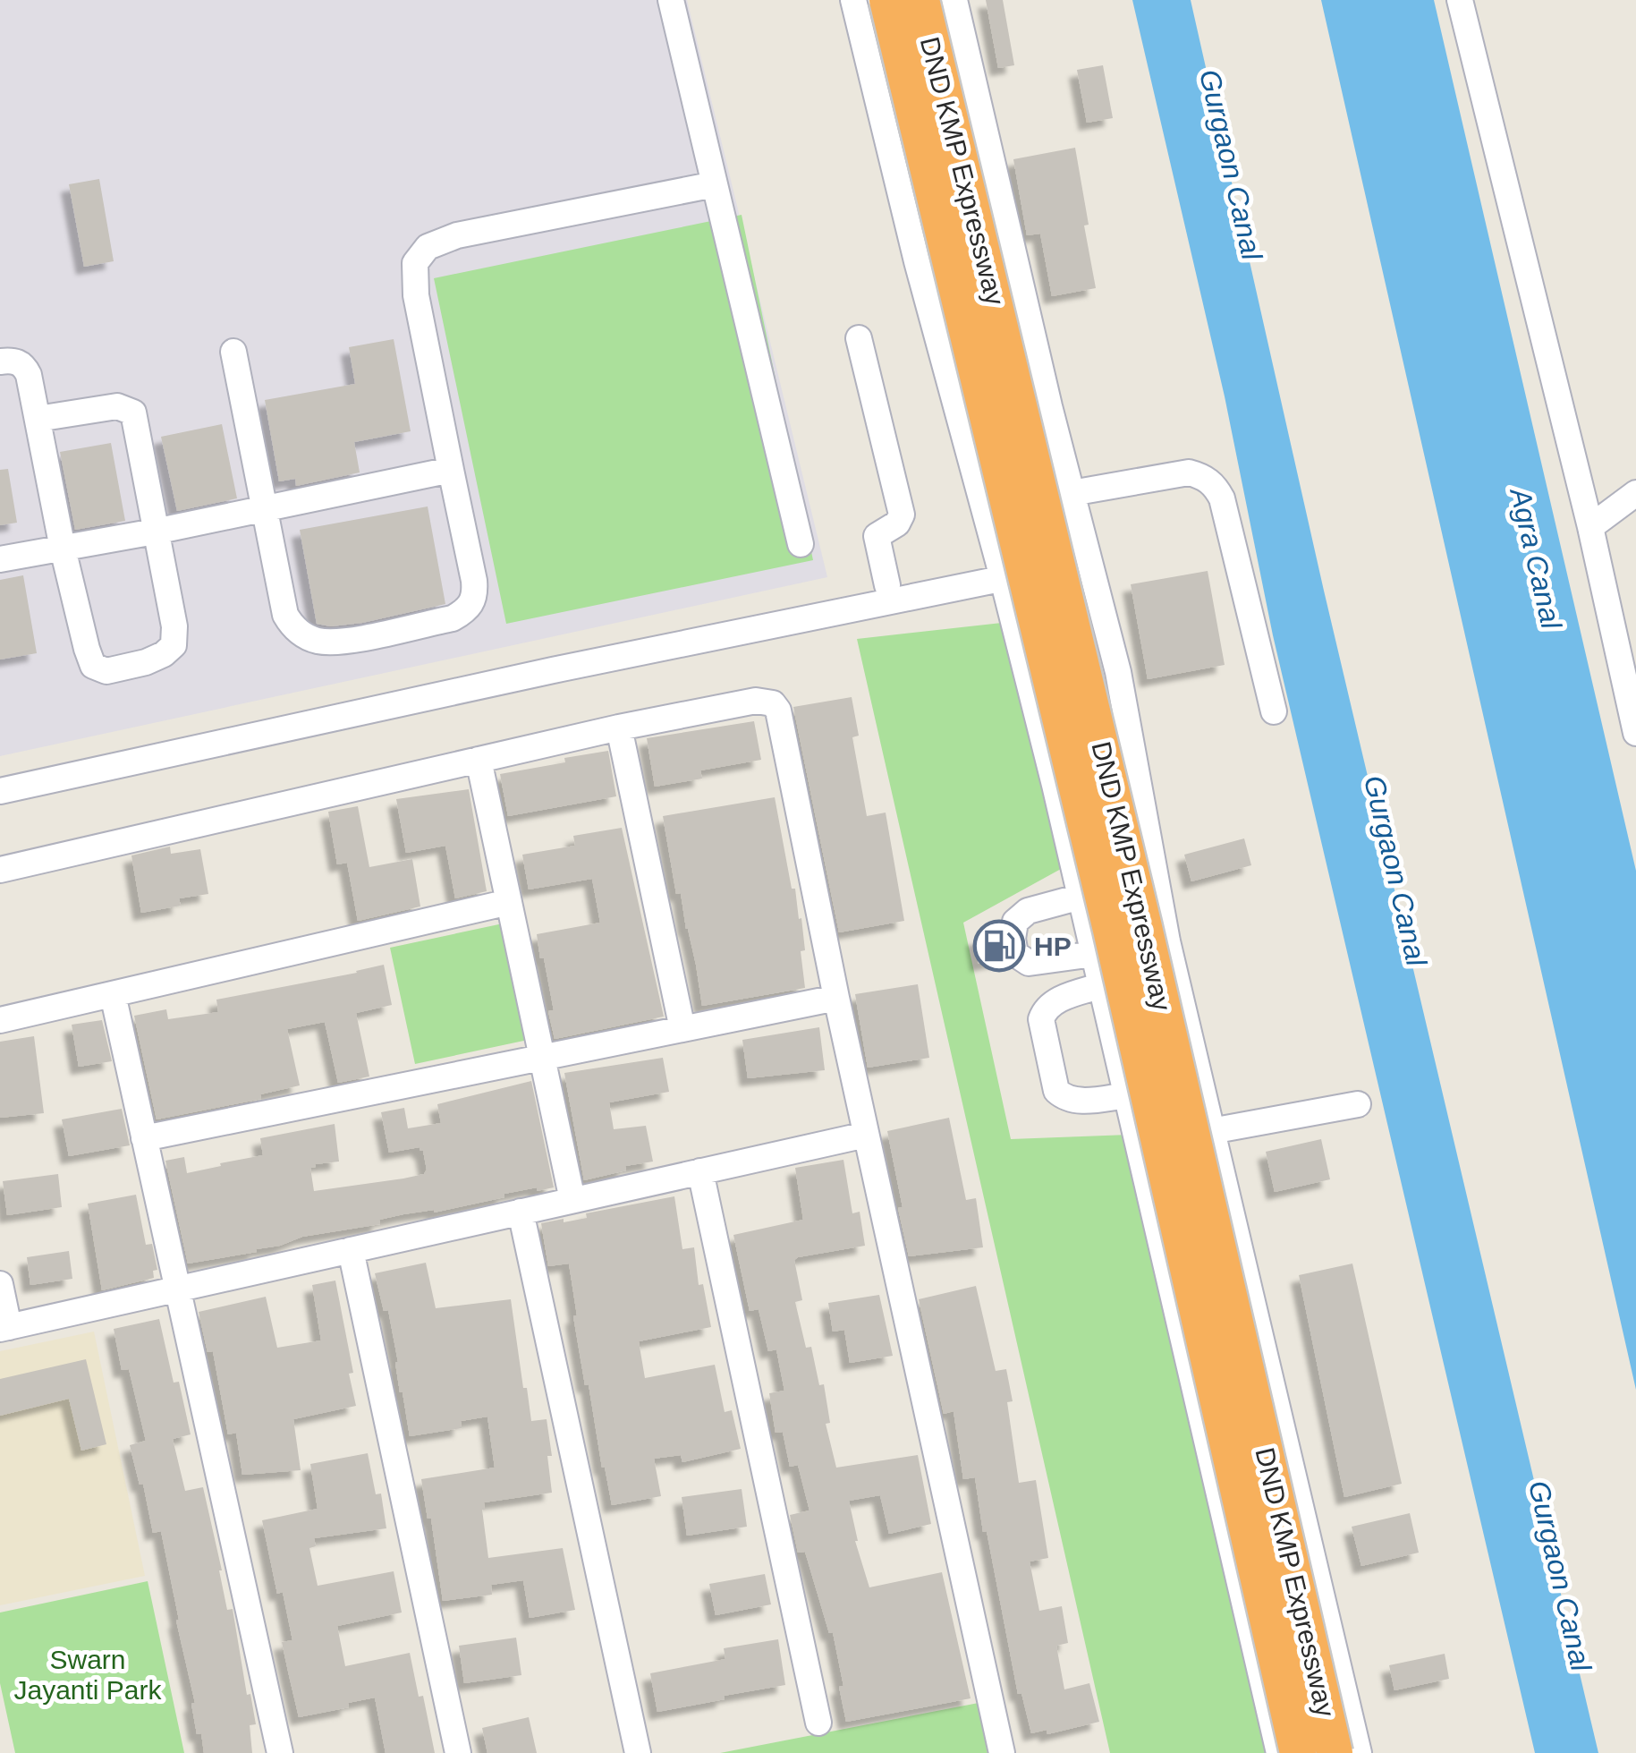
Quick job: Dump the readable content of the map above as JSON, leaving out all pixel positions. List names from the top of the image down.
{
  "streets": {
    "highway": ["DND KMP Expressway"]
  },
  "water": ["Gurgaon Canal", "Agra Canal"],
  "parks": ["Swarn Jayanti Park"],
  "places": {
    "fuel station": ["HP"]
  }
}
